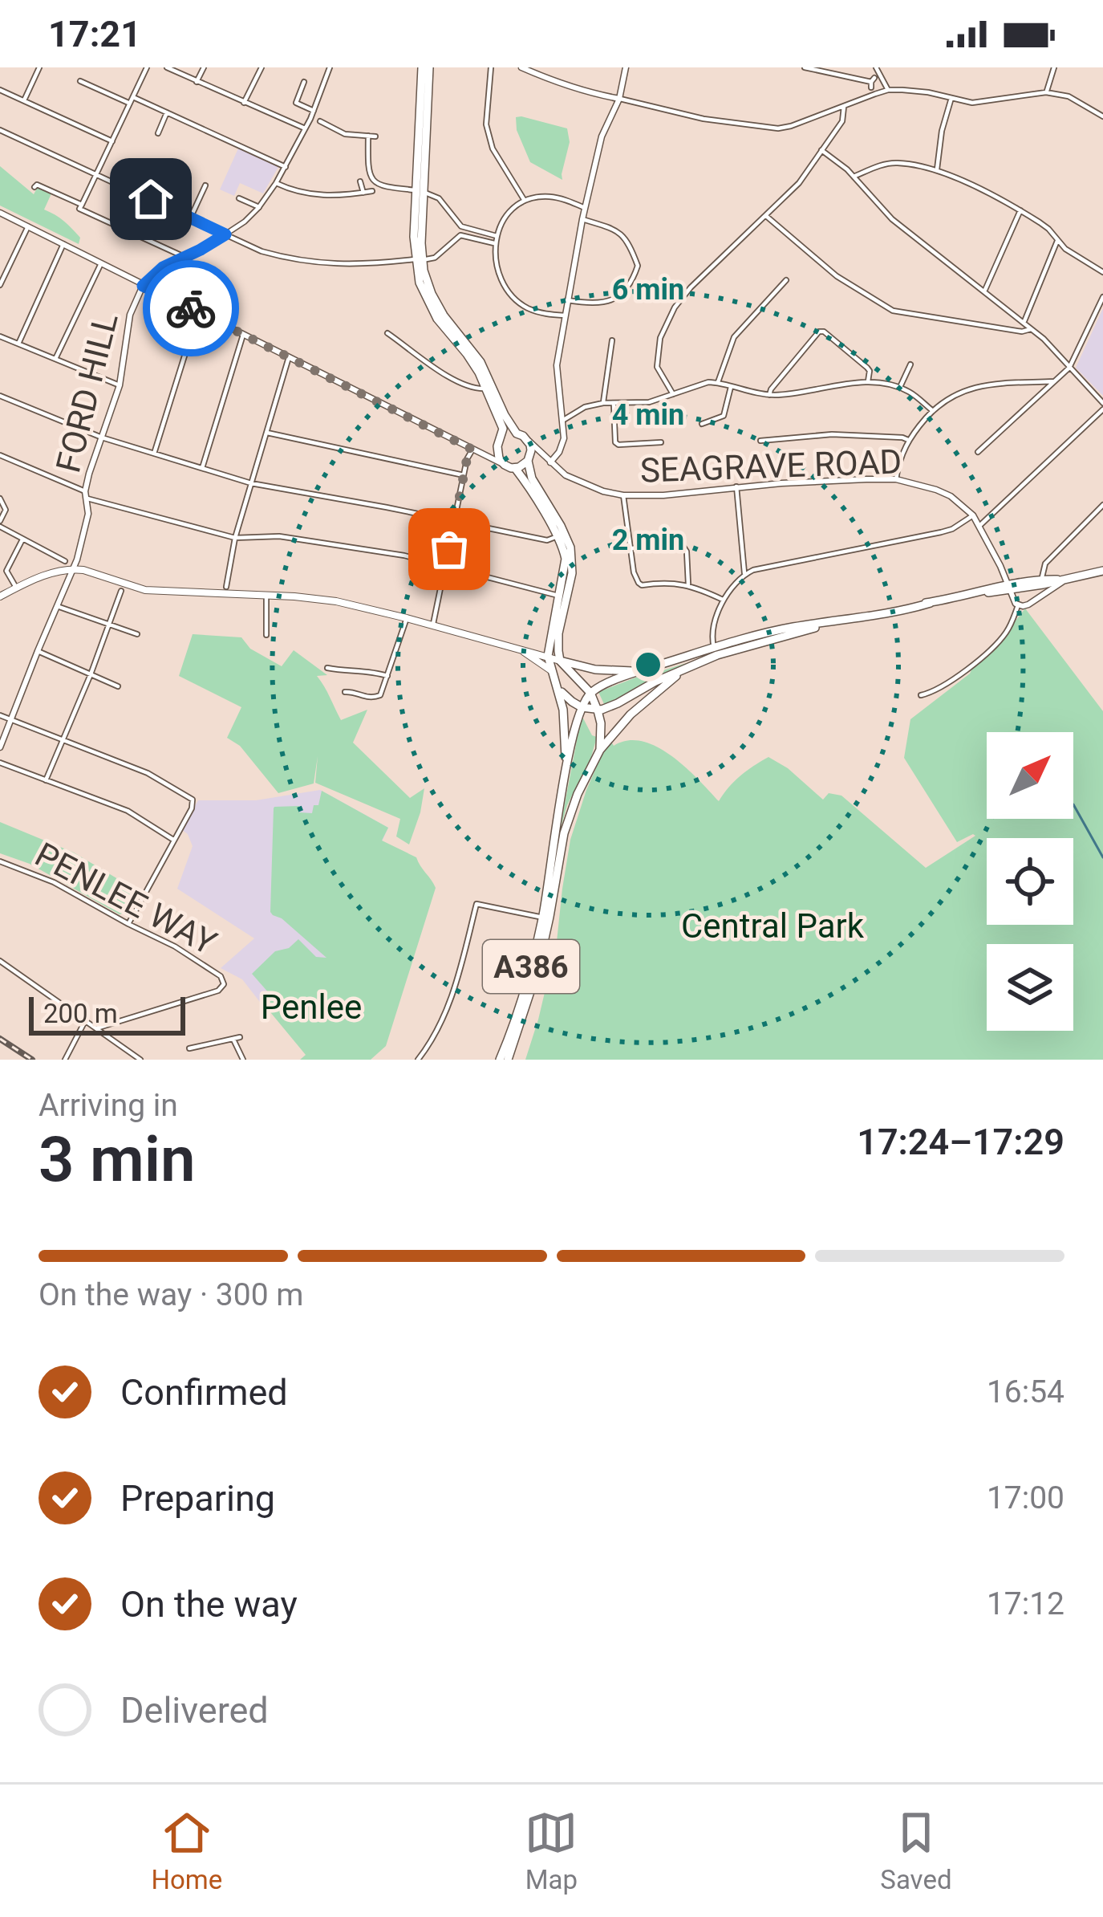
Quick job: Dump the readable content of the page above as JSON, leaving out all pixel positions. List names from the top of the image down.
{
  "streets": {
    "main road": ["A386"],
    "street": ["FORD HILL", "SEAGRAVE ROAD", "PENLEE WAY"]
  },
  "parks": ["Central Park", "Penlee"],
  "scale_bar": "200 m",
  "north": "top right",
  "page": {
    "status": "17:21",
    "scale": "200 m",
    "heading": ["3 min", "Arriving in", "17:24–17:29"],
    "bar": "On the way · 300 m",
    "list": [
      ["Confirmed", "16:54"],
      ["Preparing", "17:00"],
      ["On the way", "17:12"],
      "Delivered"
    ],
    "tabs": ["Home", "Map", "Saved"]
  },
  "rings": ["6 min", "4 min", "2 min"]
}
